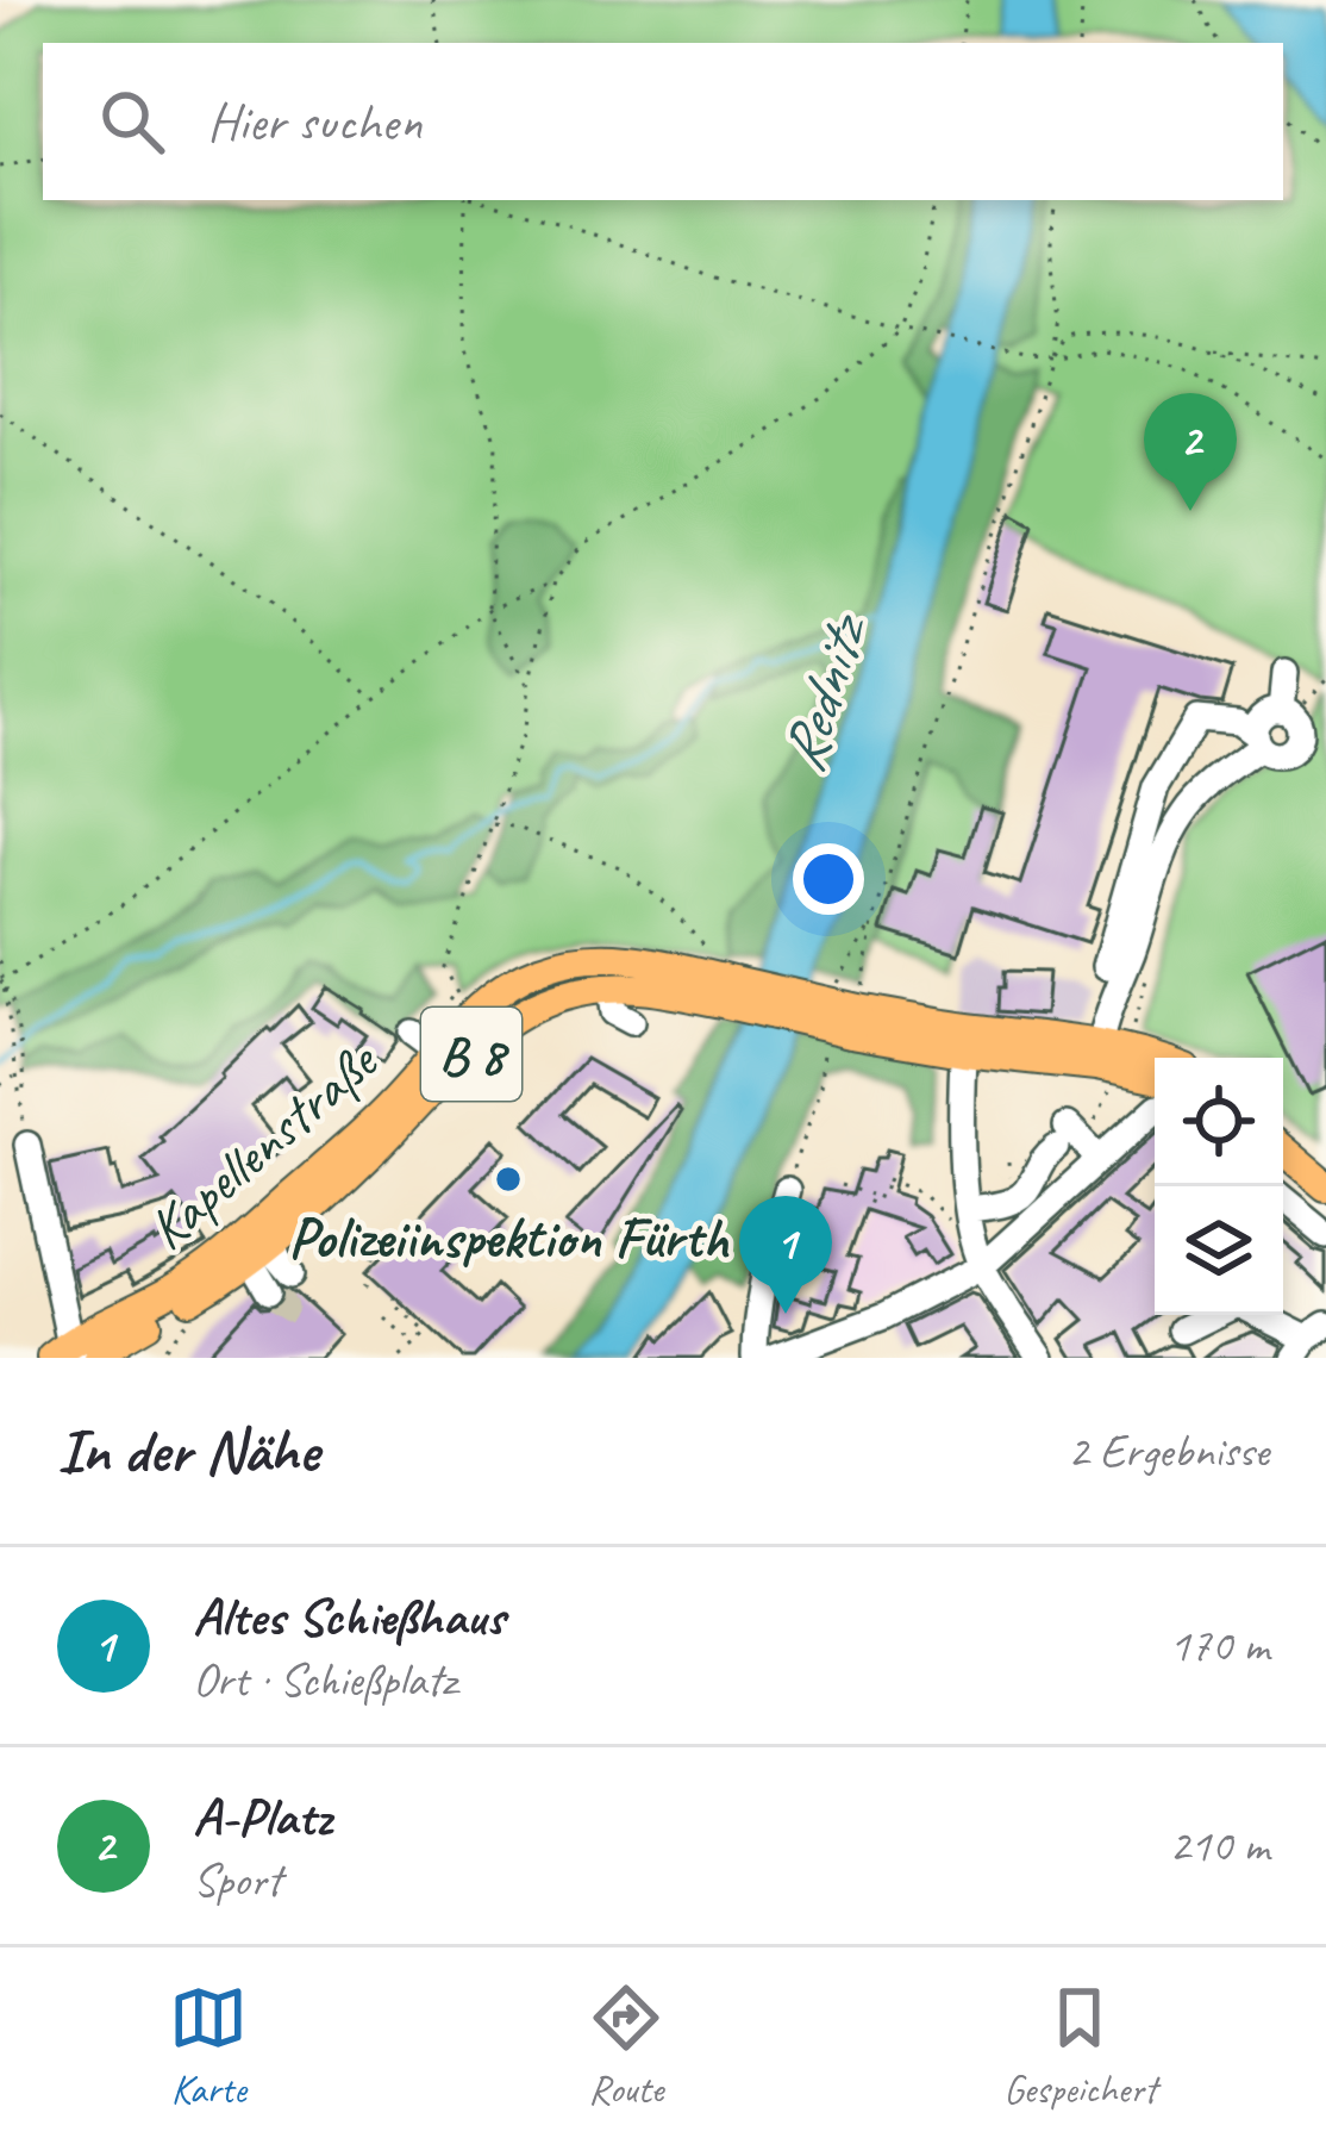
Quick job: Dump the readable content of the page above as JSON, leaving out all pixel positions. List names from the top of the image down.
{
  "streets": {
    "main road": ["B 8", "Kapellenstraße"]
  },
  "water": ["Rednitz"],
  "places": ["Polizeiinspektion Fürth"],
  "page": {
    "search": "Hier suchen",
    "pins": ["2", "1"],
    "heading": ["In der Nähe", "2 Ergebnisse"],
    "list": [
      {
        "mark": "1",
        "name": "Altes Schießhaus",
        "note": "Ort · Schießplatz",
        "value": "170 m"
      },
      {
        "mark": "2",
        "name": "A-Platz",
        "note": "Sport",
        "value": "210 m"
      }
    ],
    "nav": ["Karte", "Route", "Gespeichert"]
  }
}
